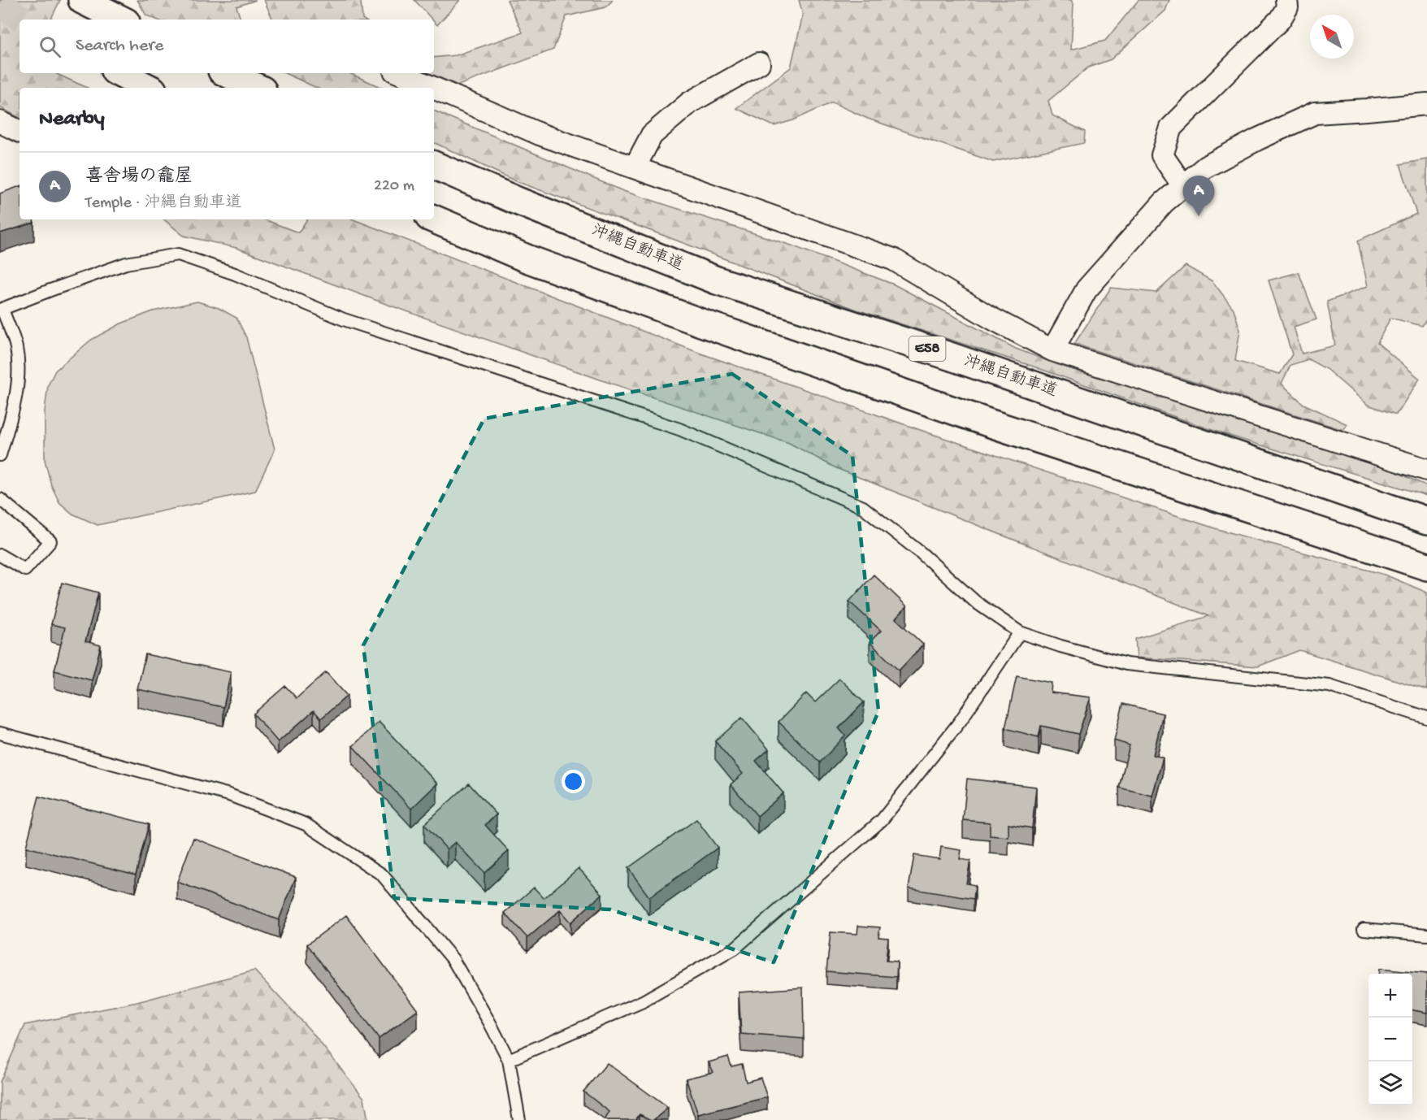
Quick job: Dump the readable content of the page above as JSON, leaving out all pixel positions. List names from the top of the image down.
{
  "streets": {
    "highway": ["沖縄自動車道", "E58"]
  },
  "north": "top left",
  "page": {
    "search": "Search here",
    "heading": "Nearby",
    "list": [
      {
        "mark": "A",
        "name": "喜舎場の龕屋",
        "note": "Temple · 沖縄自動車道",
        "value": "220 m"
      }
    ],
    "pins": "A",
    "map_buttons": ["+", "−"]
  }
}
